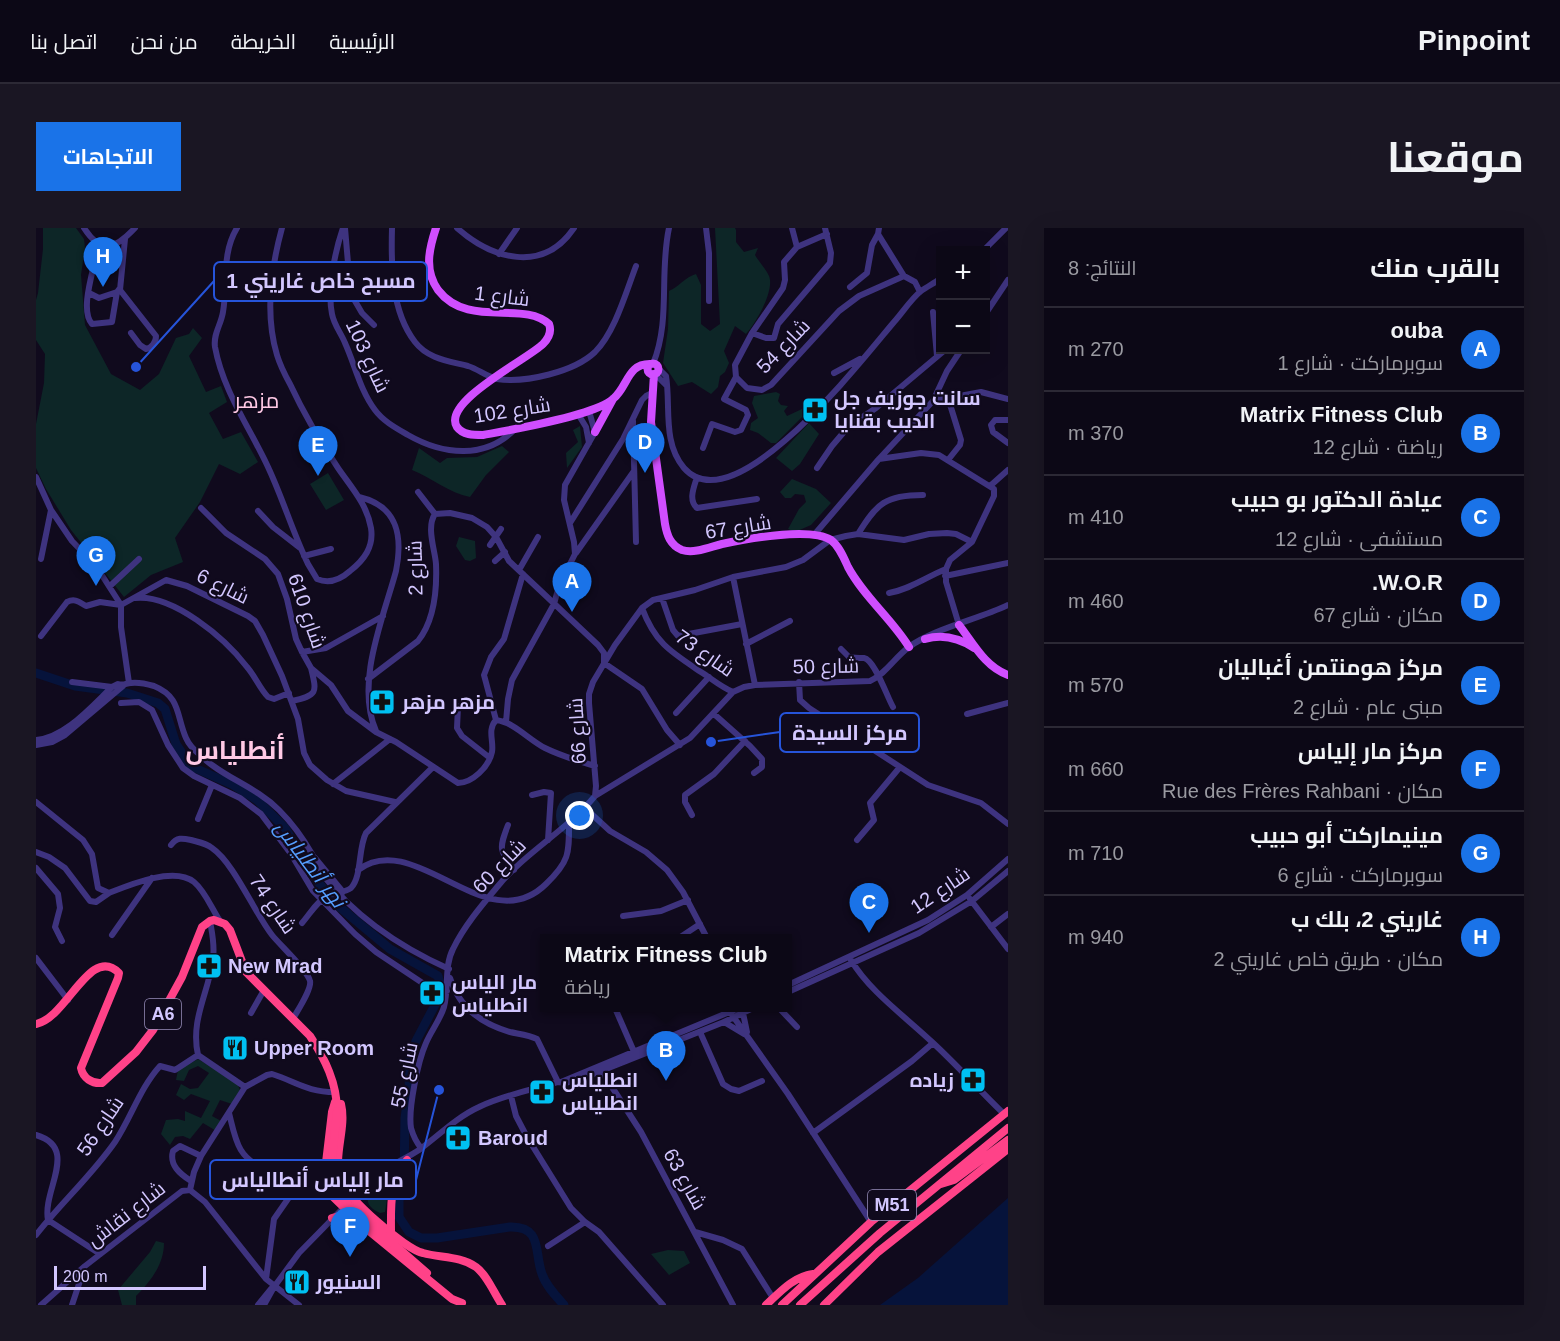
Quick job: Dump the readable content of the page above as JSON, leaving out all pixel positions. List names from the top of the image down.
{
  "streets": {
    "highway": ["A6", "M51"],
    "main road": ["شارع 1", "شارع 102", "شارع 67"],
    "street": [
      "شارع 54",
      "شارع 103",
      "شارع 2",
      "شارع 6",
      "شارع 610",
      "شارع 73",
      "شارع 50",
      "شارع 66",
      "شارع 60",
      "شارع 12",
      "شارع 74",
      "شارع 55",
      "شارع 56",
      "شارع 63",
      "شارع نقاش"
    ]
  },
  "crossings": [
    ["شارع 1", "شارع 102"],
    ["شارع 103", "شارع 102"],
    ["شارع 73", "شارع 50"],
    ["شارع 73", "شارع 66"],
    ["شارع 73", "شارع 60"],
    ["شارع 50", "شارع 60"],
    ["شارع 66", "شارع 60"],
    ["شارع 60", "شارع 55"]
  ],
  "districts": ["مزهر", "أنطلياس"],
  "water": ["نهر أنطلياس"],
  "places": {
    "other": ["مسبح خاص غاريني 1", "مركز السيدة", "مار إلياس أنطالياس"],
    "pharmacy": [
      "سانت جوزيف جل الديب بقنايا",
      "مزهر مزهر",
      "New Mrad",
      "مار الياس انطلياس",
      "زياده",
      "انطلياس انطلياس",
      "Baroud"
    ],
    "restaurant": ["Upper Room", "السنيور"]
  },
  "scale_bar": "200 m",
  "page": {
    "header": "Pinpoint",
    "nav": [
      "الرئيسية",
      "الخريطة",
      "من نحن",
      "اتصل بنا"
    ],
    "title": "موقعنا",
    "buttons": "الاتجاهات",
    "heading": ["بالقرب منك", "النتائج: 8"],
    "pins": [
      "H",
      "D",
      "E",
      "G",
      "A",
      "C",
      "B",
      "F"
    ],
    "map_buttons": ["+", "−"],
    "list": [
      {
        "mark": "A",
        "name": "ouba",
        "note": "سوبرماركت · شارع 1",
        "value": "270 m"
      },
      {
        "mark": "B",
        "name": "Matrix Fitness Club",
        "note": "رياضة · شارع 12",
        "value": "370 m"
      },
      {
        "mark": "C",
        "name": "عيادة الدكتور بو حبيب",
        "note": "مستشفى · شارع 12",
        "value": "410 m"
      },
      {
        "mark": "D",
        "name": "W.O.R.",
        "note": "مكان · شارع 67",
        "value": "460 m"
      },
      {
        "mark": "E",
        "name": "مركز هومنتمن أغباليان",
        "note": "مبنى عام · شارع 2",
        "value": "570 m"
      },
      {
        "mark": "F",
        "name": "مركز مار إلياس",
        "note": "مكان · Rue des Frères Rahbani",
        "value": "660 m"
      },
      {
        "mark": "G",
        "name": "مينيماركت أبو حبيب",
        "note": "سوبرماركت · شارع 6",
        "value": "710 m"
      },
      {
        "mark": "H",
        "name": "غاريني 2، بلك ب",
        "note": "مكان · طريق خاص غاريني 2",
        "value": "940 m"
      }
    ],
    "popup": ["Matrix Fitness Club", "رياضة"],
    "scale": "200 m"
  }
}
